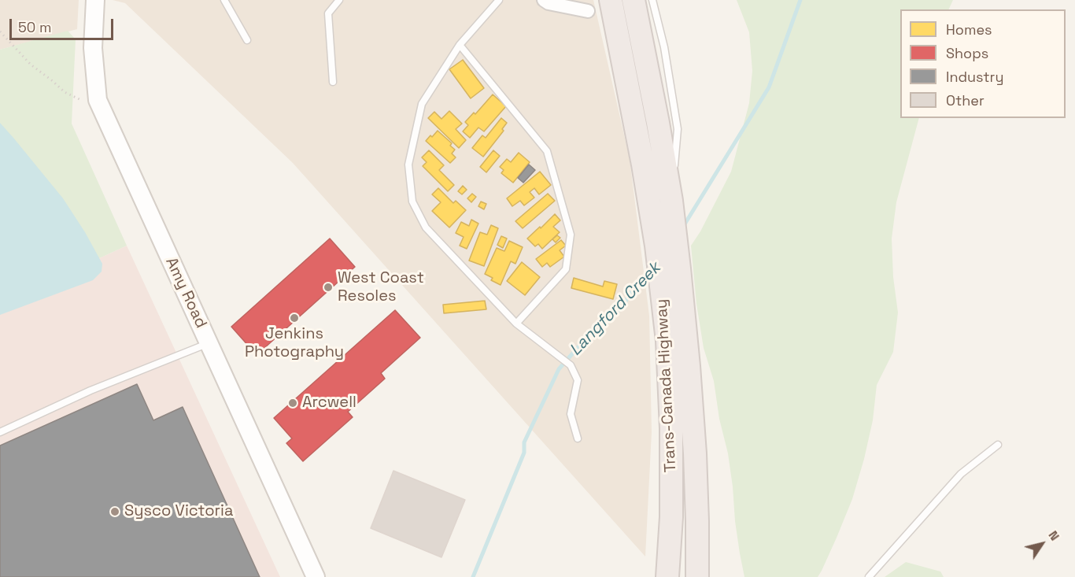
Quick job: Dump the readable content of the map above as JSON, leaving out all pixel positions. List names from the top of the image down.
{
  "streets": {
    "highway": ["Trans-Canada Highway"],
    "street": ["Amy Road"]
  },
  "water": ["Langford Creek"],
  "places": [
    "West Coast Resoles",
    "Jenkins Photography",
    "Arcwell",
    "Sysco Victoria"
  ],
  "legend": [
    "Homes",
    "Shops",
    "Industry",
    "Other"
  ],
  "scale_bar": "50 m",
  "north": "top right"
}
